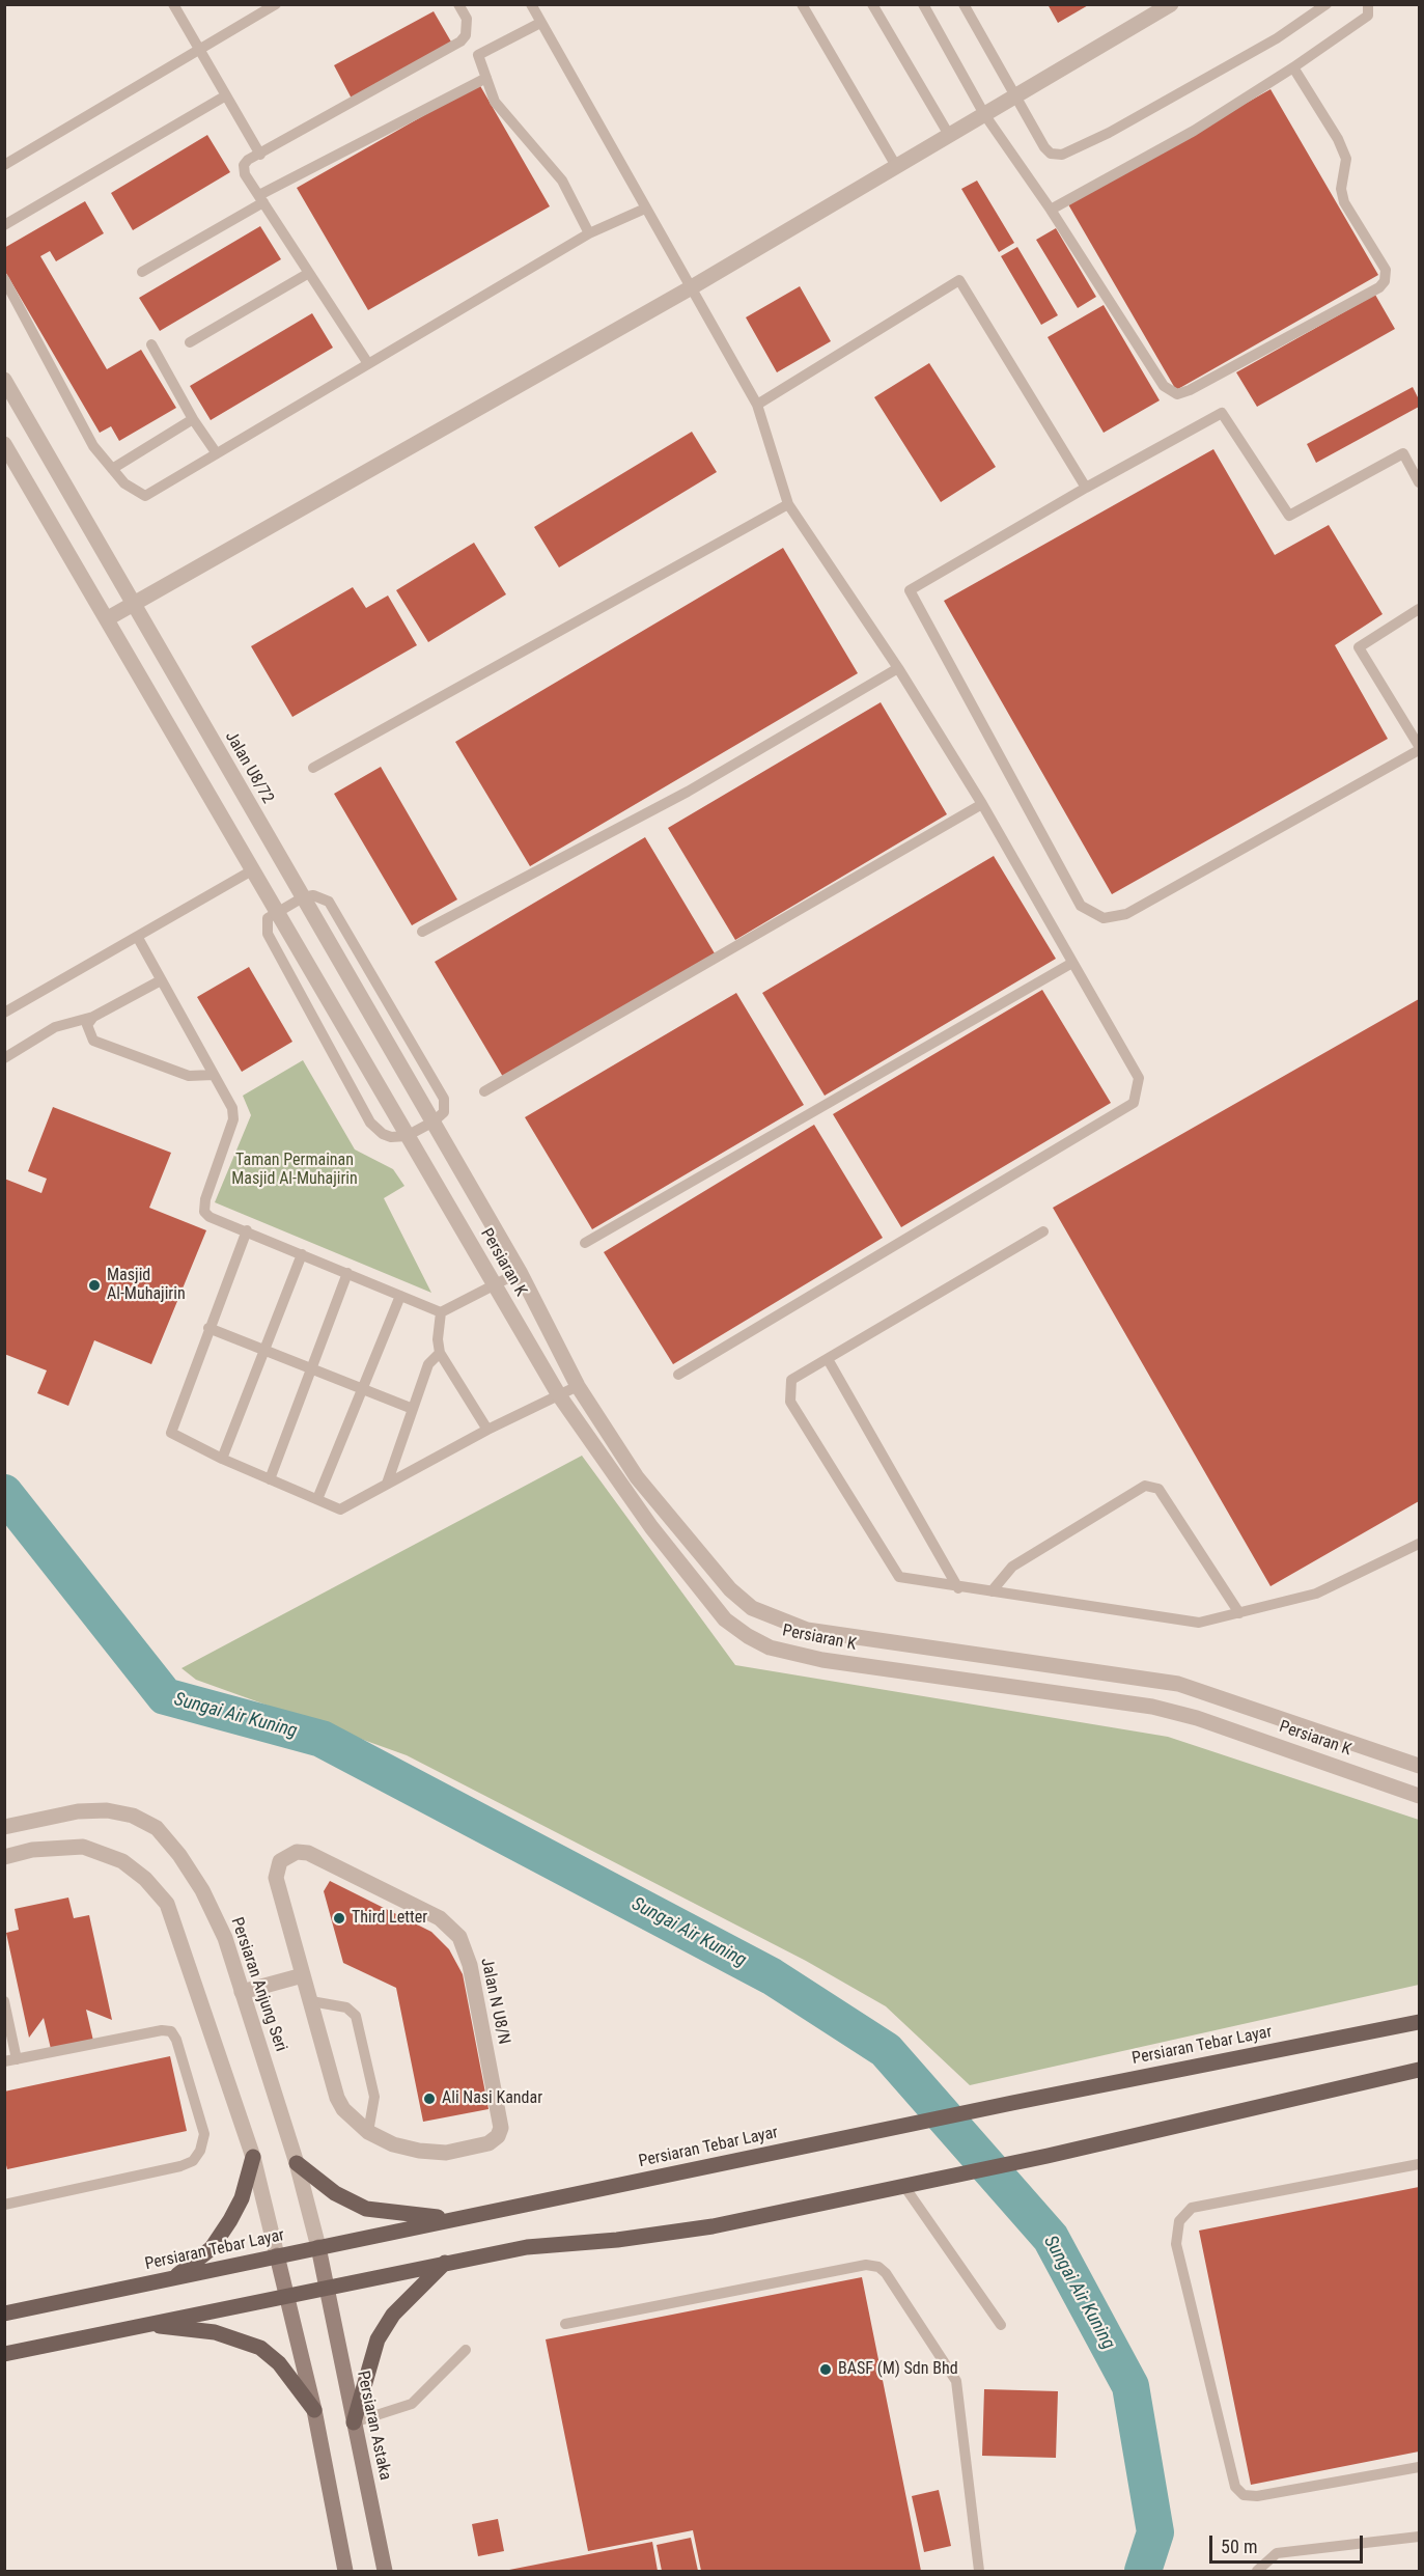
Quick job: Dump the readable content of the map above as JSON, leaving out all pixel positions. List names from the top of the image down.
{
  "streets": {
    "main road": ["Persiaran Tebar Layar", "Persiaran Astaka"],
    "street": [
      "Jalan U8/72",
      "Persiaran K",
      "Persiaran Anjung Seri",
      "Jalan N U8/N"
    ]
  },
  "crossings": [
    ["Jalan U8/72", "Persiaran K"],
    ["Persiaran Anjung Seri", "Persiaran Tebar Layar"],
    ["Persiaran Anjung Seri", "Persiaran Astaka"],
    ["Persiaran Tebar Layar", "Persiaran Astaka"]
  ],
  "water": ["Sungai Air Kuning"],
  "parks": ["Taman Permainan Masjid Al-Muhajirin"],
  "places": [
    "Masjid Al-Muhajirin",
    "Third Letter",
    "Ali Nasi Kandar",
    "BASF (M) Sdn Bhd"
  ],
  "scale_bar": "50 m"
}
